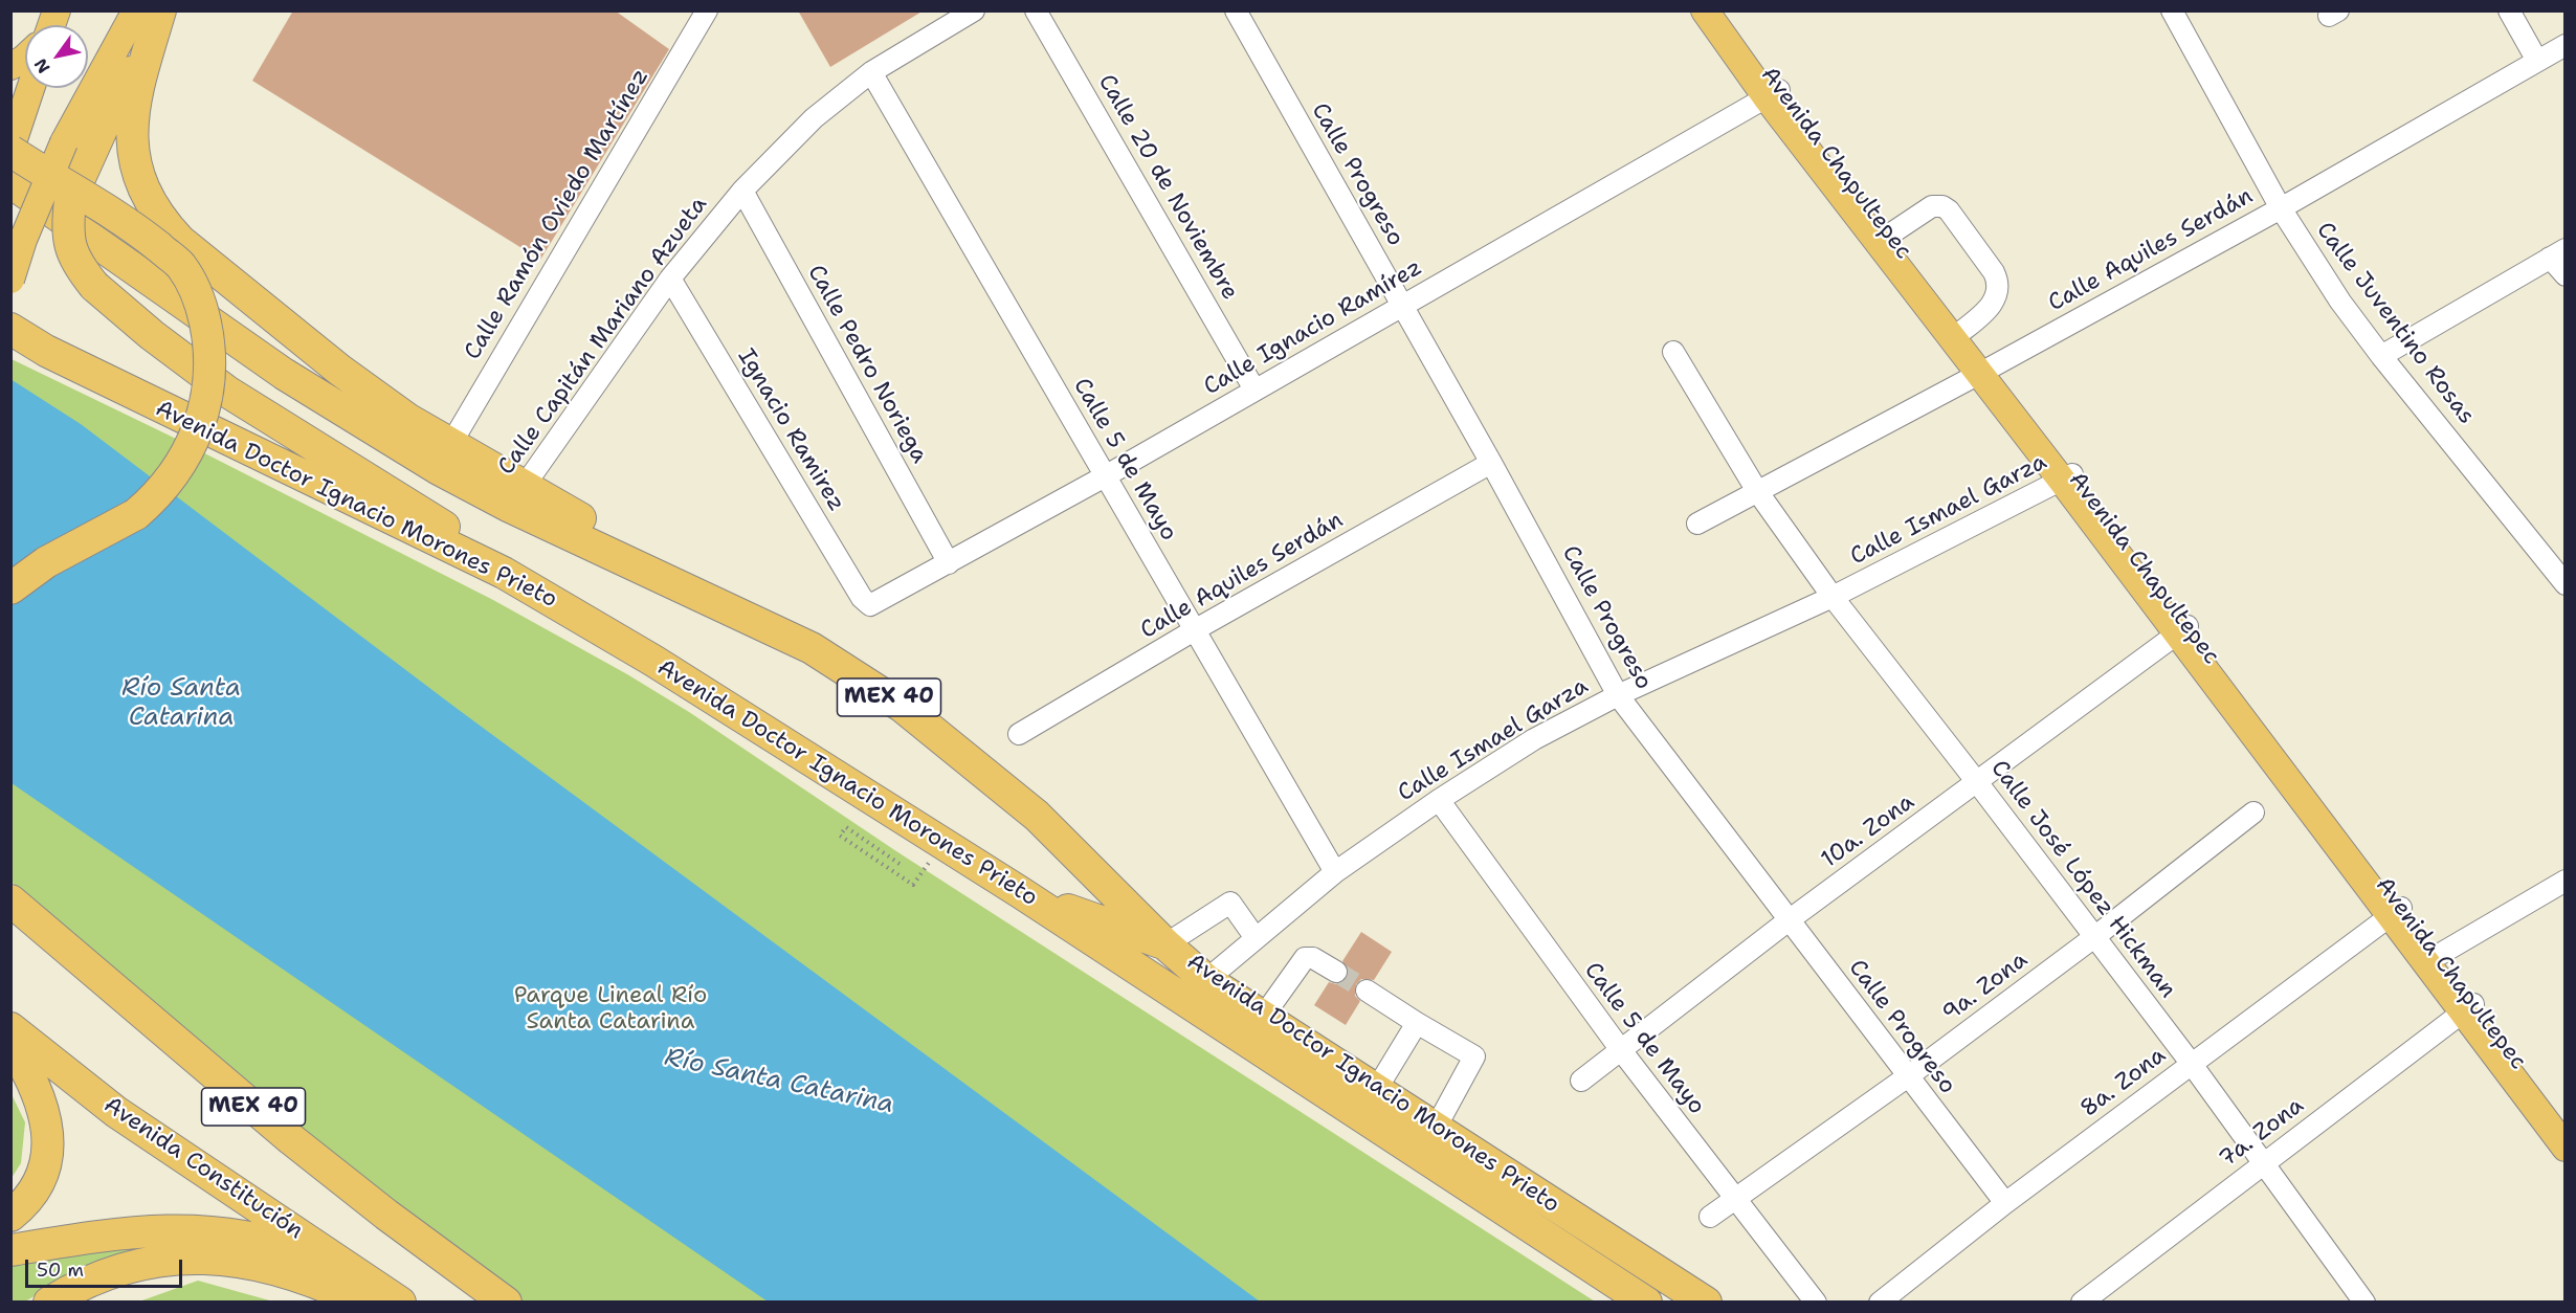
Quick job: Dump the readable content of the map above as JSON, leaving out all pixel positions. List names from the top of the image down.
{
  "streets": {
    "highway": ["Avenida Doctor Ignacio Morones Prieto", "MEX 40", "Avenida Constitución"],
    "main road": ["Avenida Chapultepec"],
    "street": [
      "Calle Progreso",
      "Calle 20 de Noviembre",
      "Calle Ramón Oviedo Martínez",
      "Calle Aquiles Serdán",
      "Calle Juventino Rosas",
      "Calle Ignacio Ramírez",
      "Calle Capitán Mariano Azueta",
      "Calle Pedro Noriega",
      "Ignacio Ramirez",
      "Calle 5 de Mayo",
      "Calle Ismael Garza",
      "10a. Zona",
      "Calle José López Hickman",
      "9a. Zona",
      "8a. Zona",
      "7a. Zona"
    ]
  },
  "crossings": [
    ["Avenida Chapultepec", "Calle Aquiles Serdán"],
    ["Avenida Chapultepec", "Calle Ignacio Ramírez"],
    ["Avenida Chapultepec", "Calle Ismael Garza"],
    ["Avenida Chapultepec", "10a. Zona"],
    ["Avenida Chapultepec", "8a. Zona"],
    ["Avenida Chapultepec", "7a. Zona"],
    ["Calle Progreso", "Calle Aquiles Serdán"],
    ["Calle Progreso", "Calle Ignacio Ramírez"],
    ["Calle Progreso", "Calle Ismael Garza"],
    ["Calle Progreso", "10a. Zona"],
    ["Calle Progreso", "9a. Zona"],
    ["Calle Progreso", "8a. Zona"],
    ["Calle 20 de Noviembre", "Calle Ignacio Ramírez"],
    ["Calle Aquiles Serdán", "Calle Juventino Rosas"],
    ["Calle Aquiles Serdán", "Calle 5 de Mayo"],
    ["Calle Aquiles Serdán", "Calle José López Hickman"],
    ["Calle Ignacio Ramírez", "Calle Pedro Noriega"],
    ["Calle Ignacio Ramírez", "Ignacio Ramirez"],
    ["Calle Ignacio Ramírez", "Calle 5 de Mayo"],
    ["Calle Capitán Mariano Azueta", "Calle Pedro Noriega"],
    ["Calle Capitán Mariano Azueta", "Ignacio Ramirez"],
    ["Calle Capitán Mariano Azueta", "Calle 5 de Mayo"],
    ["Calle Capitán Mariano Azueta", "Avenida Doctor Ignacio Morones Prieto"],
    ["Calle 5 de Mayo", "Calle Ismael Garza"],
    ["Calle 5 de Mayo", "10a. Zona"],
    ["Calle 5 de Mayo", "9a. Zona"],
    ["Avenida Doctor Ignacio Morones Prieto", "Calle Ismael Garza"],
    ["Calle Ismael Garza", "Calle José López Hickman"],
    ["10a. Zona", "Calle José López Hickman"],
    ["Calle José López Hickman", "9a. Zona"],
    ["Calle José López Hickman", "8a. Zona"],
    ["Calle José López Hickman", "7a. Zona"]
  ],
  "water": ["Río Santa Catarina"],
  "parks": ["Parque Lineal Río Santa Catarina"],
  "scale_bar": "50 m",
  "north": "bottom left"
}
